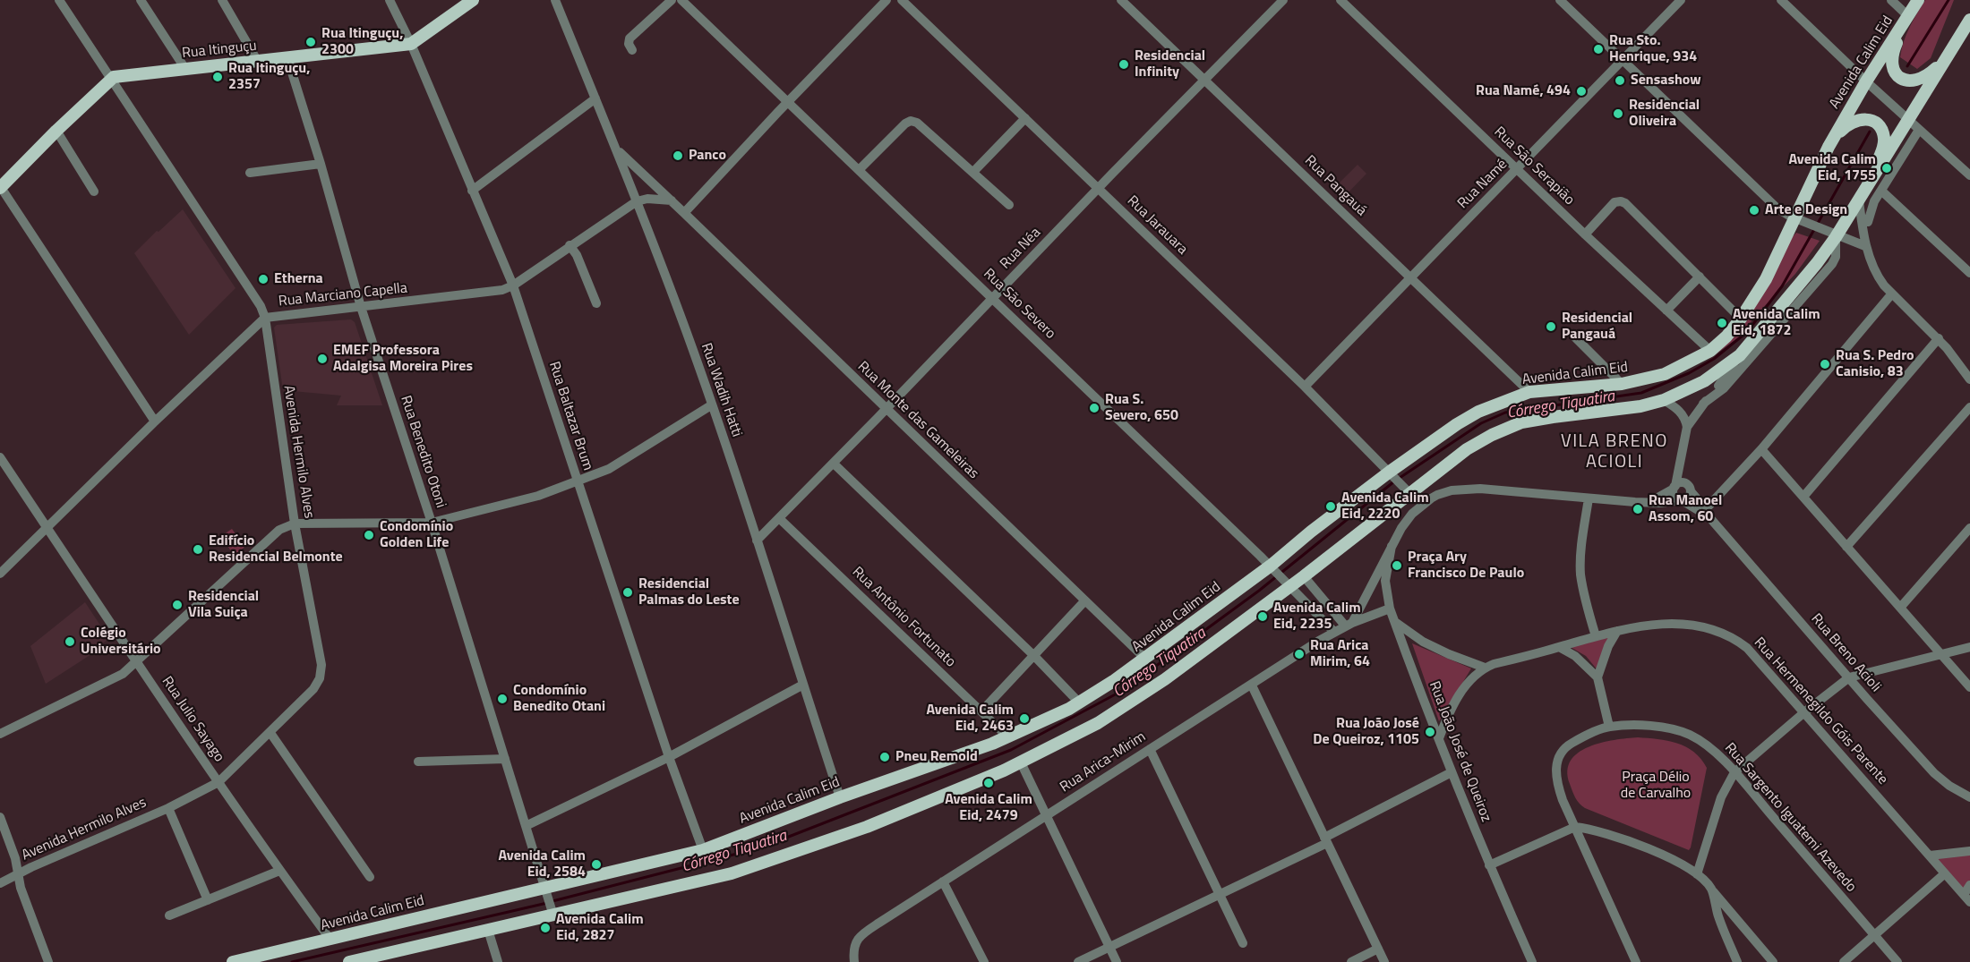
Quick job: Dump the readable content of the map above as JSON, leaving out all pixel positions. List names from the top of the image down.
{
  "streets": {
    "main road": ["Rua Itinguçu", "Avenida Calim Eid"],
    "street": [
      "Rua São Serapião",
      "Rua Namé",
      "Rua Pangauá",
      "Rua Jarauara",
      "Rua Néa",
      "Rua Marciano Capella",
      "Rua São Severo",
      "Rua Wadih Hatti",
      "Rua Baltazar Brum",
      "Rua Monte das Gameleiras",
      "Avenida Hermilo Alves",
      "Rua Benedito Otoni",
      "Rua Antônio Fortunato",
      "Rua Breno Acioli",
      "Rua Hermenegildo Góis Parente",
      "Rua Julio Sayago",
      "Rua João José de Queiroz",
      "Rua Arica-Mirim",
      "Rua Sargento Iguatemi Azevedo"
    ]
  },
  "crossings": [
    ["Rua Itinguçu", "Rua Baltazar Brum"],
    ["Rua Itinguçu", "Avenida Hermilo Alves"],
    ["Rua Itinguçu", "Rua Benedito Otoni"],
    ["Avenida Calim Eid", "Rua São Serapião"],
    ["Avenida Calim Eid", "Rua Pangauá"],
    ["Avenida Calim Eid", "Rua Jarauara"],
    ["Avenida Calim Eid", "Rua São Severo"],
    ["Avenida Calim Eid", "Rua Wadih Hatti"],
    ["Avenida Calim Eid", "Rua Baltazar Brum"],
    ["Avenida Calim Eid", "Rua Monte das Gameleiras"],
    ["Avenida Calim Eid", "Rua Benedito Otoni"],
    ["Avenida Calim Eid", "Rua Antônio Fortunato"],
    ["Avenida Calim Eid", "Rua Julio Sayago"],
    ["Rua São Serapião", "Rua Namé"],
    ["Rua Namé", "Rua Pangauá"],
    ["Rua Namé", "Rua Jarauara"],
    ["Rua Pangauá", "Rua Néa"],
    ["Rua Jarauara", "Rua Néa"],
    ["Rua Néa", "Rua São Severo"],
    ["Rua Néa", "Rua Wadih Hatti"],
    ["Rua Néa", "Rua Monte das Gameleiras"],
    ["Rua Néa", "Rua Antônio Fortunato"],
    ["Rua Marciano Capella", "Rua Wadih Hatti"],
    ["Rua Marciano Capella", "Rua Baltazar Brum"],
    ["Rua Marciano Capella", "Avenida Hermilo Alves"],
    ["Rua Marciano Capella", "Rua Benedito Otoni"],
    ["Rua Marciano Capella", "Rua Julio Sayago"],
    ["Rua São Severo", "Rua Arica-Mirim"],
    ["Rua Wadih Hatti", "Rua Monte das Gameleiras"],
    ["Avenida Hermilo Alves", "Rua Julio Sayago"],
    ["Rua Hermenegildo Góis Parente", "Rua João José de Queiroz"],
    ["Rua João José de Queiroz", "Rua Arica-Mirim"]
  ],
  "districts": ["VILA BRENO ACIOLI"],
  "water": ["Córrego Tiquatira"],
  "parks": ["Praça Délio de Carvalho"],
  "places": [
    "Rua Itinguçu, 2300",
    "Rua Sto. Henrique, 934",
    "Residencial Infinity",
    "Rua Itinguçu, 2357",
    "Sensashow",
    "Rua Namé, 494",
    "Residencial Oliveira",
    "Panco",
    "Avenida Calim Eid, 1755",
    "Arte e Design",
    "Etherna",
    "Avenida Calim Eid, 1872",
    "Residencial Pangauá",
    "EMEF Professora Adalgisa Moreira Pires",
    "Rua S. Pedro Canisio, 83",
    "Rua S. Severo, 650",
    "Avenida Calim Eid, 2220",
    "Rua Manoel Assom, 60",
    "Condomínio Golden Life",
    "Edifício Residencial Belmonte",
    "Praça Ary Francisco De Paulo",
    "Residencial Palmas do Leste",
    "Residencial Vila Suiça",
    "Avenida Calim Eid, 2235",
    "Colégio Universitário",
    "Rua Arica Mirim, 64",
    "Condomínio Benedito Otani",
    "Avenida Calim Eid, 2463",
    "Rua João José De Queiroz, 1105",
    "Pneu Remold",
    "Avenida Calim Eid, 2479",
    "Avenida Calim Eid, 2584",
    "Avenida Calim Eid, 2827"
  ]
}
